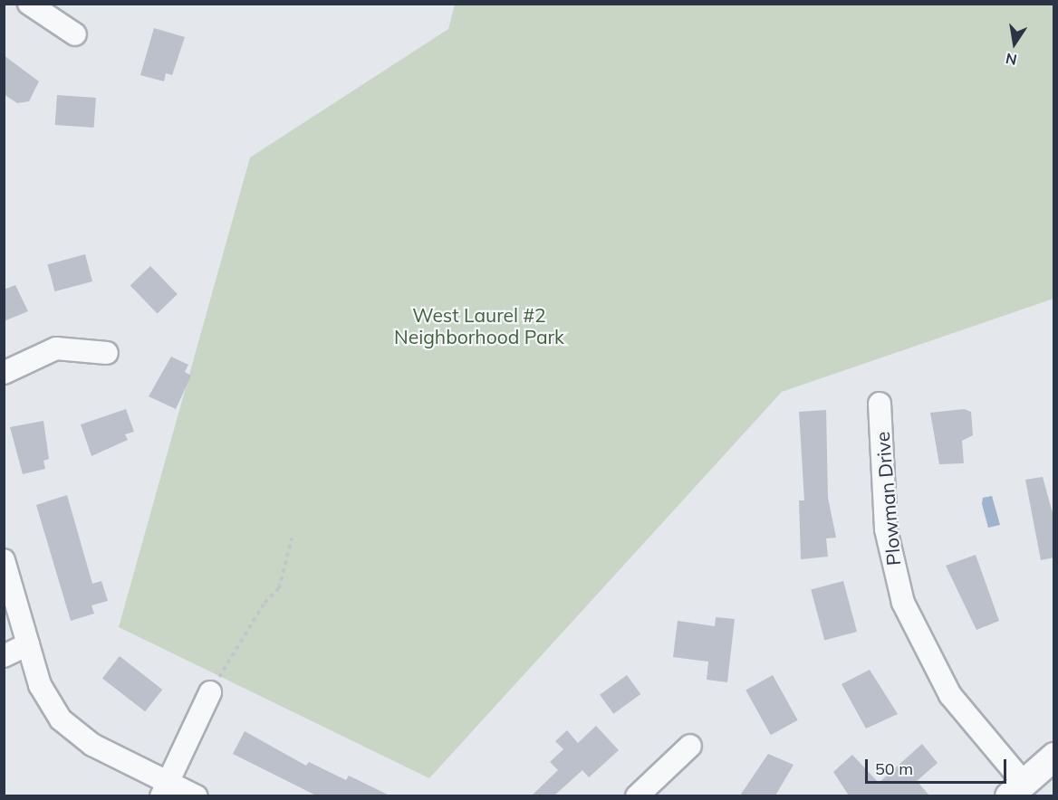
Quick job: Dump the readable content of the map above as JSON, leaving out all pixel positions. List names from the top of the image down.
{
  "streets": {
    "street": ["Plowman Drive"]
  },
  "parks": ["West Laurel #2 Neighborhood Park"],
  "scale_bar": "50 m",
  "north": "bottom"
}
